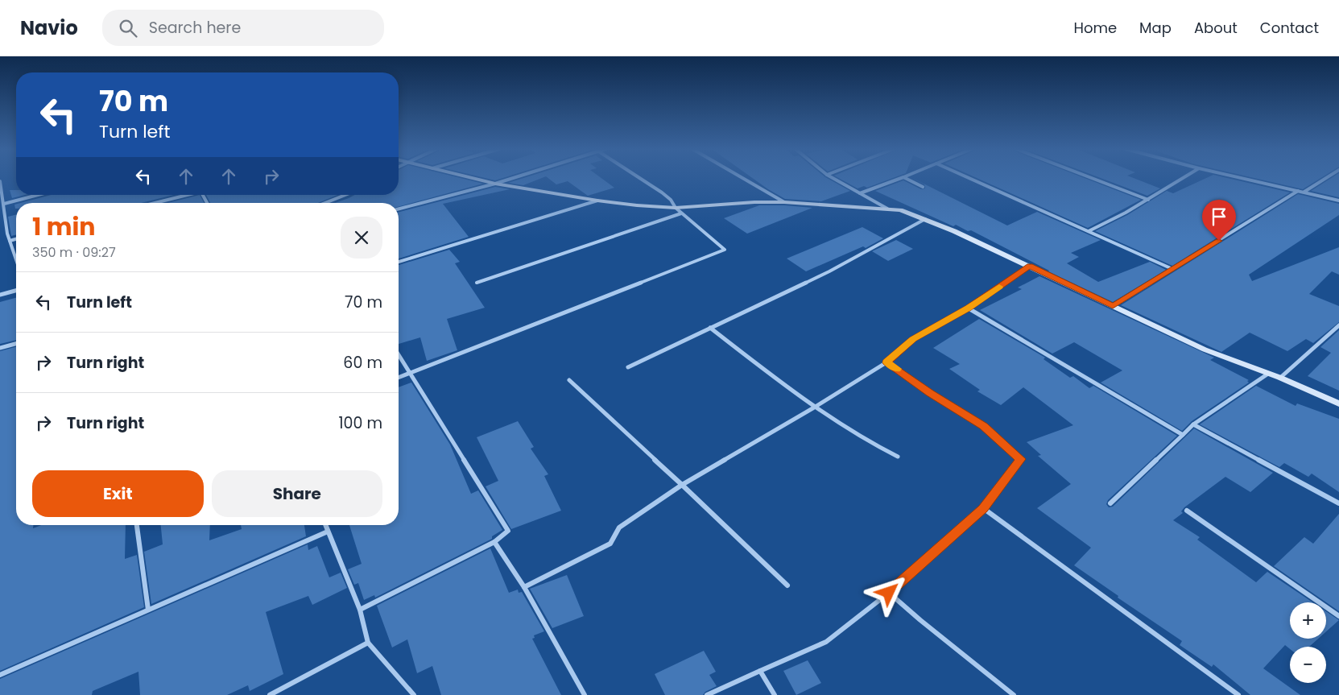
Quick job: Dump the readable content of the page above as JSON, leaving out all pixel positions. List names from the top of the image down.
{
  "page": {
    "header": "Navio",
    "search": "Search here",
    "nav": [
      "Home",
      "Map",
      "About",
      "Contact"
    ],
    "turn": ["70 m", "Turn left"],
    "heading": ["1 min", "350 m · 09:27"],
    "list": [
      {
        "name": "Turn left",
        "value": "70 m"
      },
      {
        "name": "Turn right",
        "value": "60 m"
      },
      {
        "name": "Turn right",
        "value": "100 m"
      }
    ],
    "buttons": ["Exit", "Share"],
    "map_buttons": ["+", "−"]
  }
}
